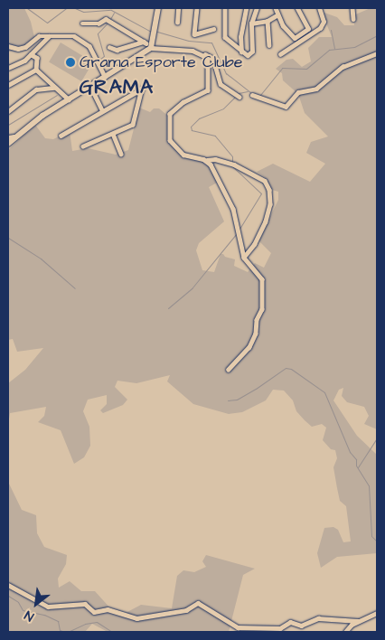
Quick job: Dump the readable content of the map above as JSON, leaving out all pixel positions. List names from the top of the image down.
{
  "districts": ["GRAMA"],
  "places": ["Grama Esporte Clube"],
  "north": "bottom left"
}
